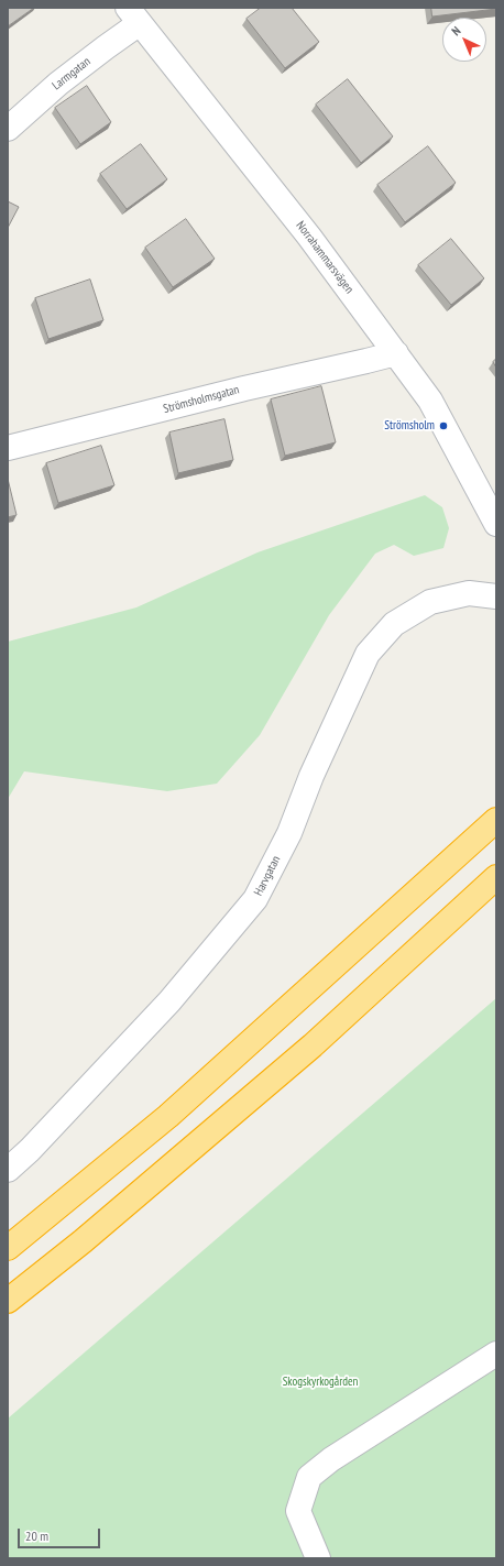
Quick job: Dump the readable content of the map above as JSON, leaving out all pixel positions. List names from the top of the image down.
{
  "streets": {
    "street": [
      "Larmgatan",
      "Norrahammarsvägen",
      "Strömsholmsgatan",
      "Harvgatan"
    ]
  },
  "crossings": [
    ["Larmgatan", "Norrahammarsvägen"],
    ["Norrahammarsvägen", "Strömsholmsgatan"]
  ],
  "parks": ["Skogskyrkogården"],
  "places": ["Strömsholm"],
  "scale_bar": "20 m",
  "north": "top left"
}
